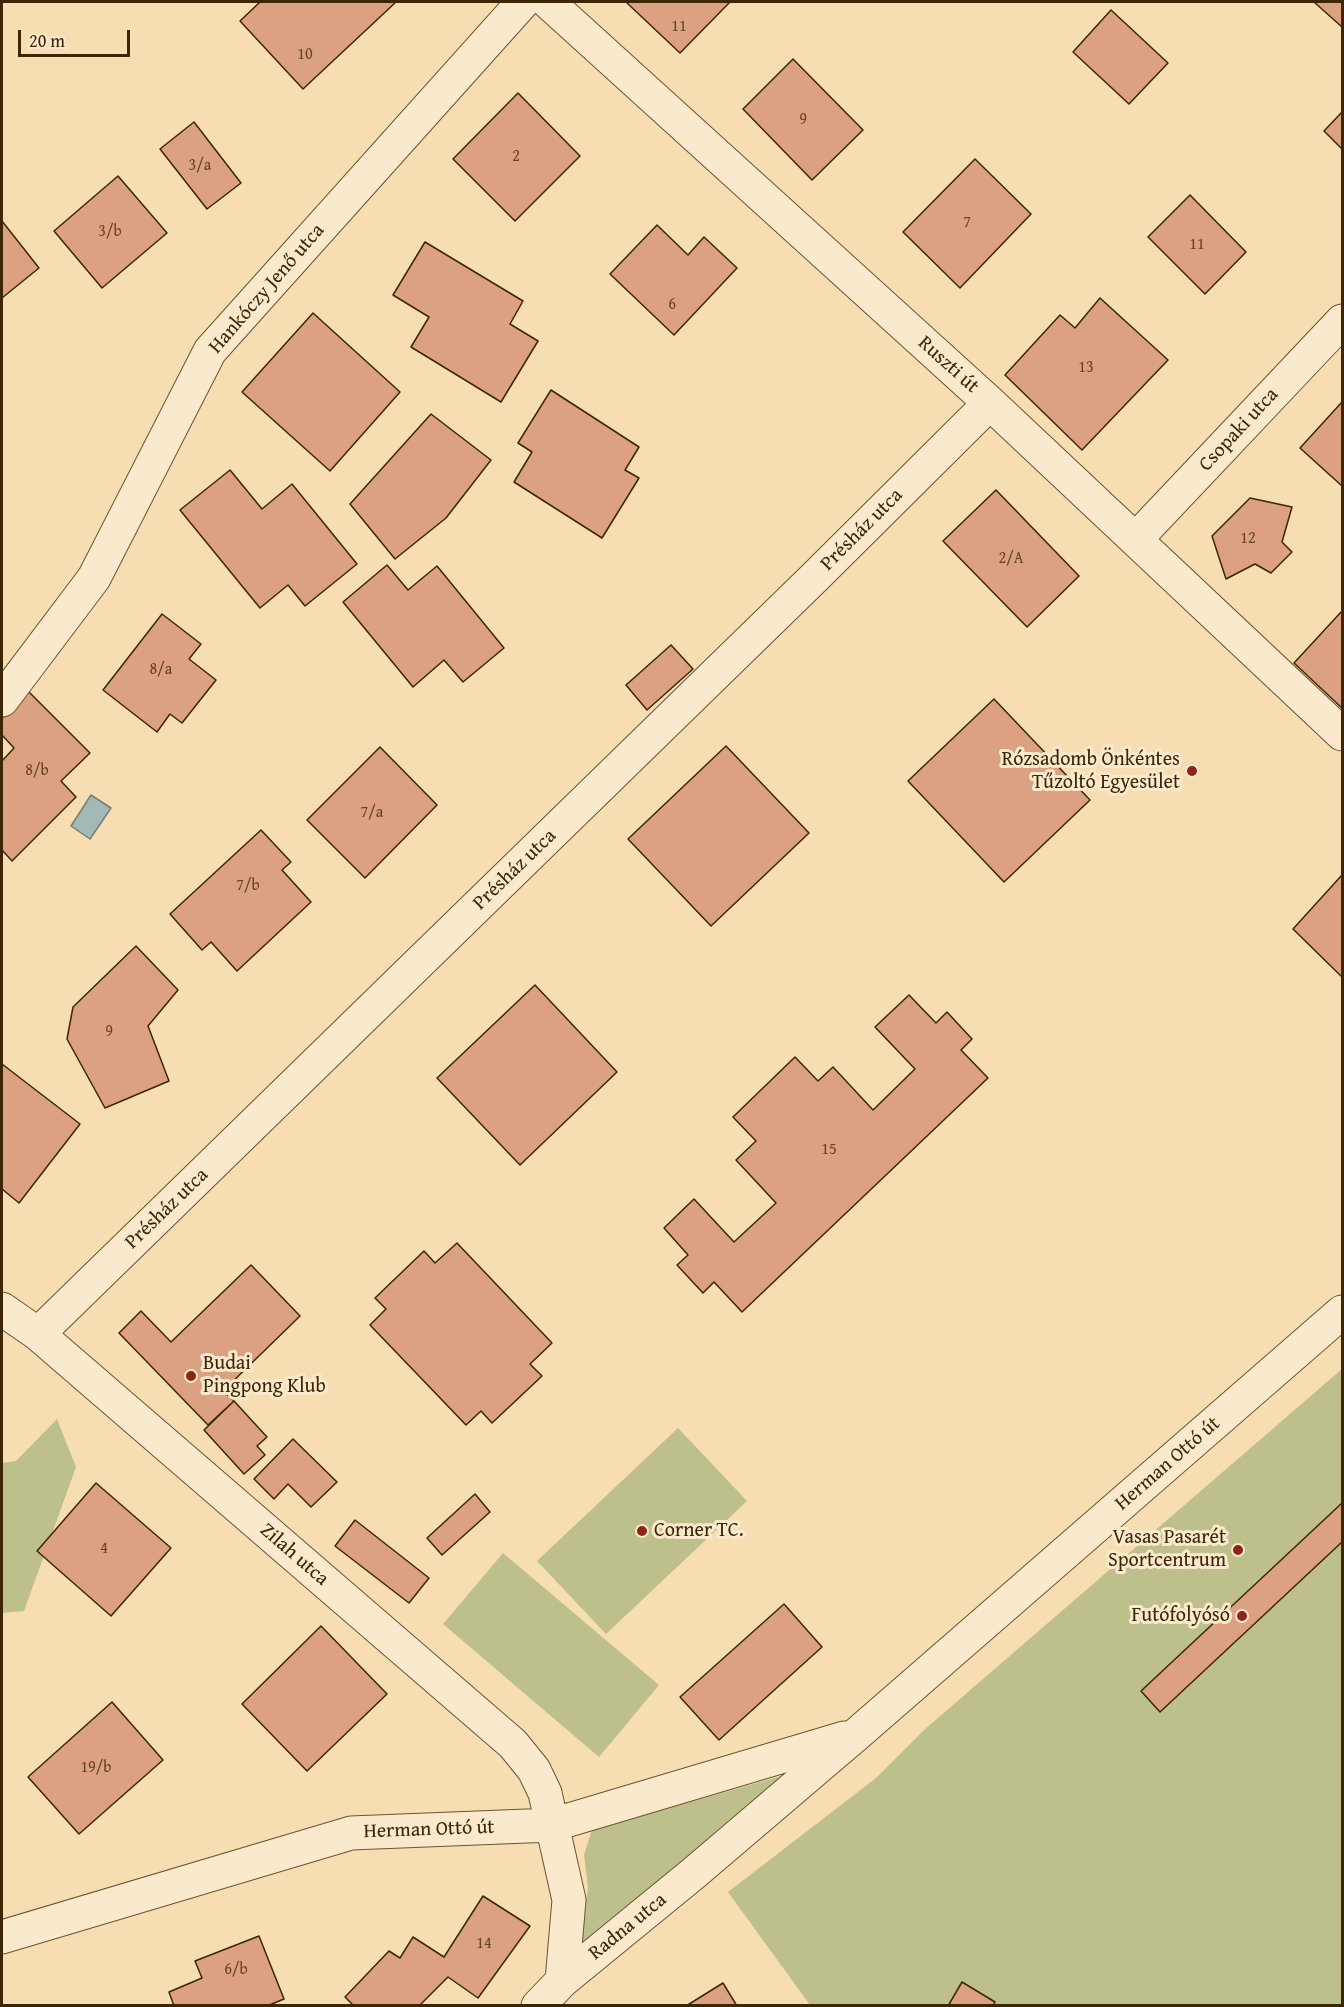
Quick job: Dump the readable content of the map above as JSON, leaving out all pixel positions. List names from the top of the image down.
{
  "streets": {
    "street": [
      "Hankóczy Jenő utca",
      "Ruszti út",
      "Csopaki utca",
      "Présház utca",
      "Herman Ottó út",
      "Zilah utca",
      "Radna utca"
    ]
  },
  "crossings": [
    ["Ruszti út", "Csopaki utca"],
    ["Ruszti út", "Présház utca"],
    ["Présház utca", "Zilah utca"],
    ["Herman Ottó út", "Zilah utca"],
    ["Herman Ottó út", "Radna utca"],
    ["Zilah utca", "Radna utca"]
  ],
  "places": [
    "Rózsadomb Önkéntes Tűzoltó Egyesület",
    "Budai Pingpong Klub",
    "Corner TC.",
    "Vasas Pasarét Sportcentrum",
    "Futófolyósó"
  ],
  "house_numbers": [
    "11",
    "10",
    "9",
    "2",
    "3/a",
    "7",
    "3/b",
    "11",
    "6",
    "13",
    "12",
    "2/A",
    "8/a",
    "8/b",
    "7/a",
    "7/b",
    "9",
    "15",
    "4",
    "19/b",
    "14",
    "6/b"
  ],
  "scale_bar": "20 m"
}
